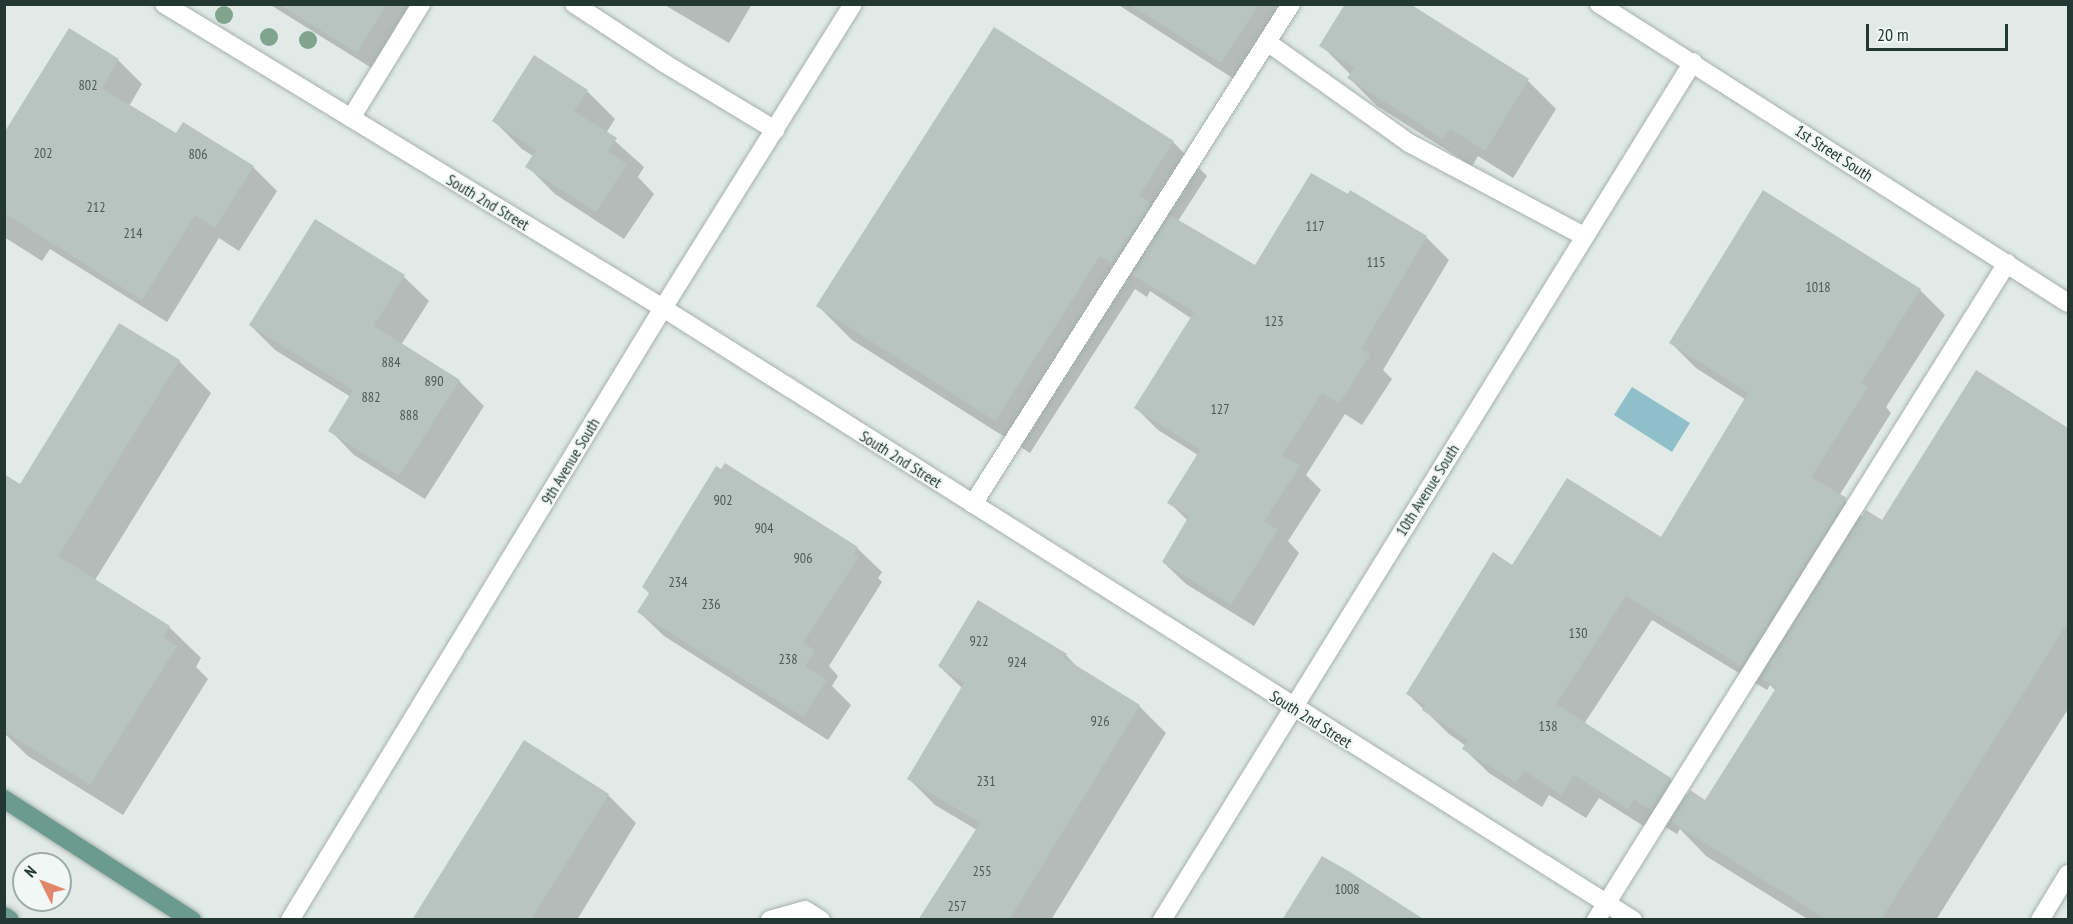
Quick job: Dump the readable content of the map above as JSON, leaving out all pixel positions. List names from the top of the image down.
{
  "streets": {
    "street": [
      "1st Street South",
      "South 2nd Street",
      "9th Avenue South",
      "10th Avenue South"
    ]
  },
  "crossings": [
    ["1st Street South", "10th Avenue South"],
    ["South 2nd Street", "9th Avenue South"],
    ["South 2nd Street", "10th Avenue South"]
  ],
  "house_numbers": [
    "802",
    "202",
    "806",
    "212",
    "117",
    "214",
    "115",
    "1018",
    "123",
    "884",
    "890",
    "882",
    "127",
    "888",
    "902",
    "904",
    "906",
    "234",
    "236",
    "130",
    "922",
    "238",
    "924",
    "926",
    "138",
    "231",
    "255",
    "1008",
    "257"
  ],
  "scale_bar": "20 m",
  "north": "top left"
}
